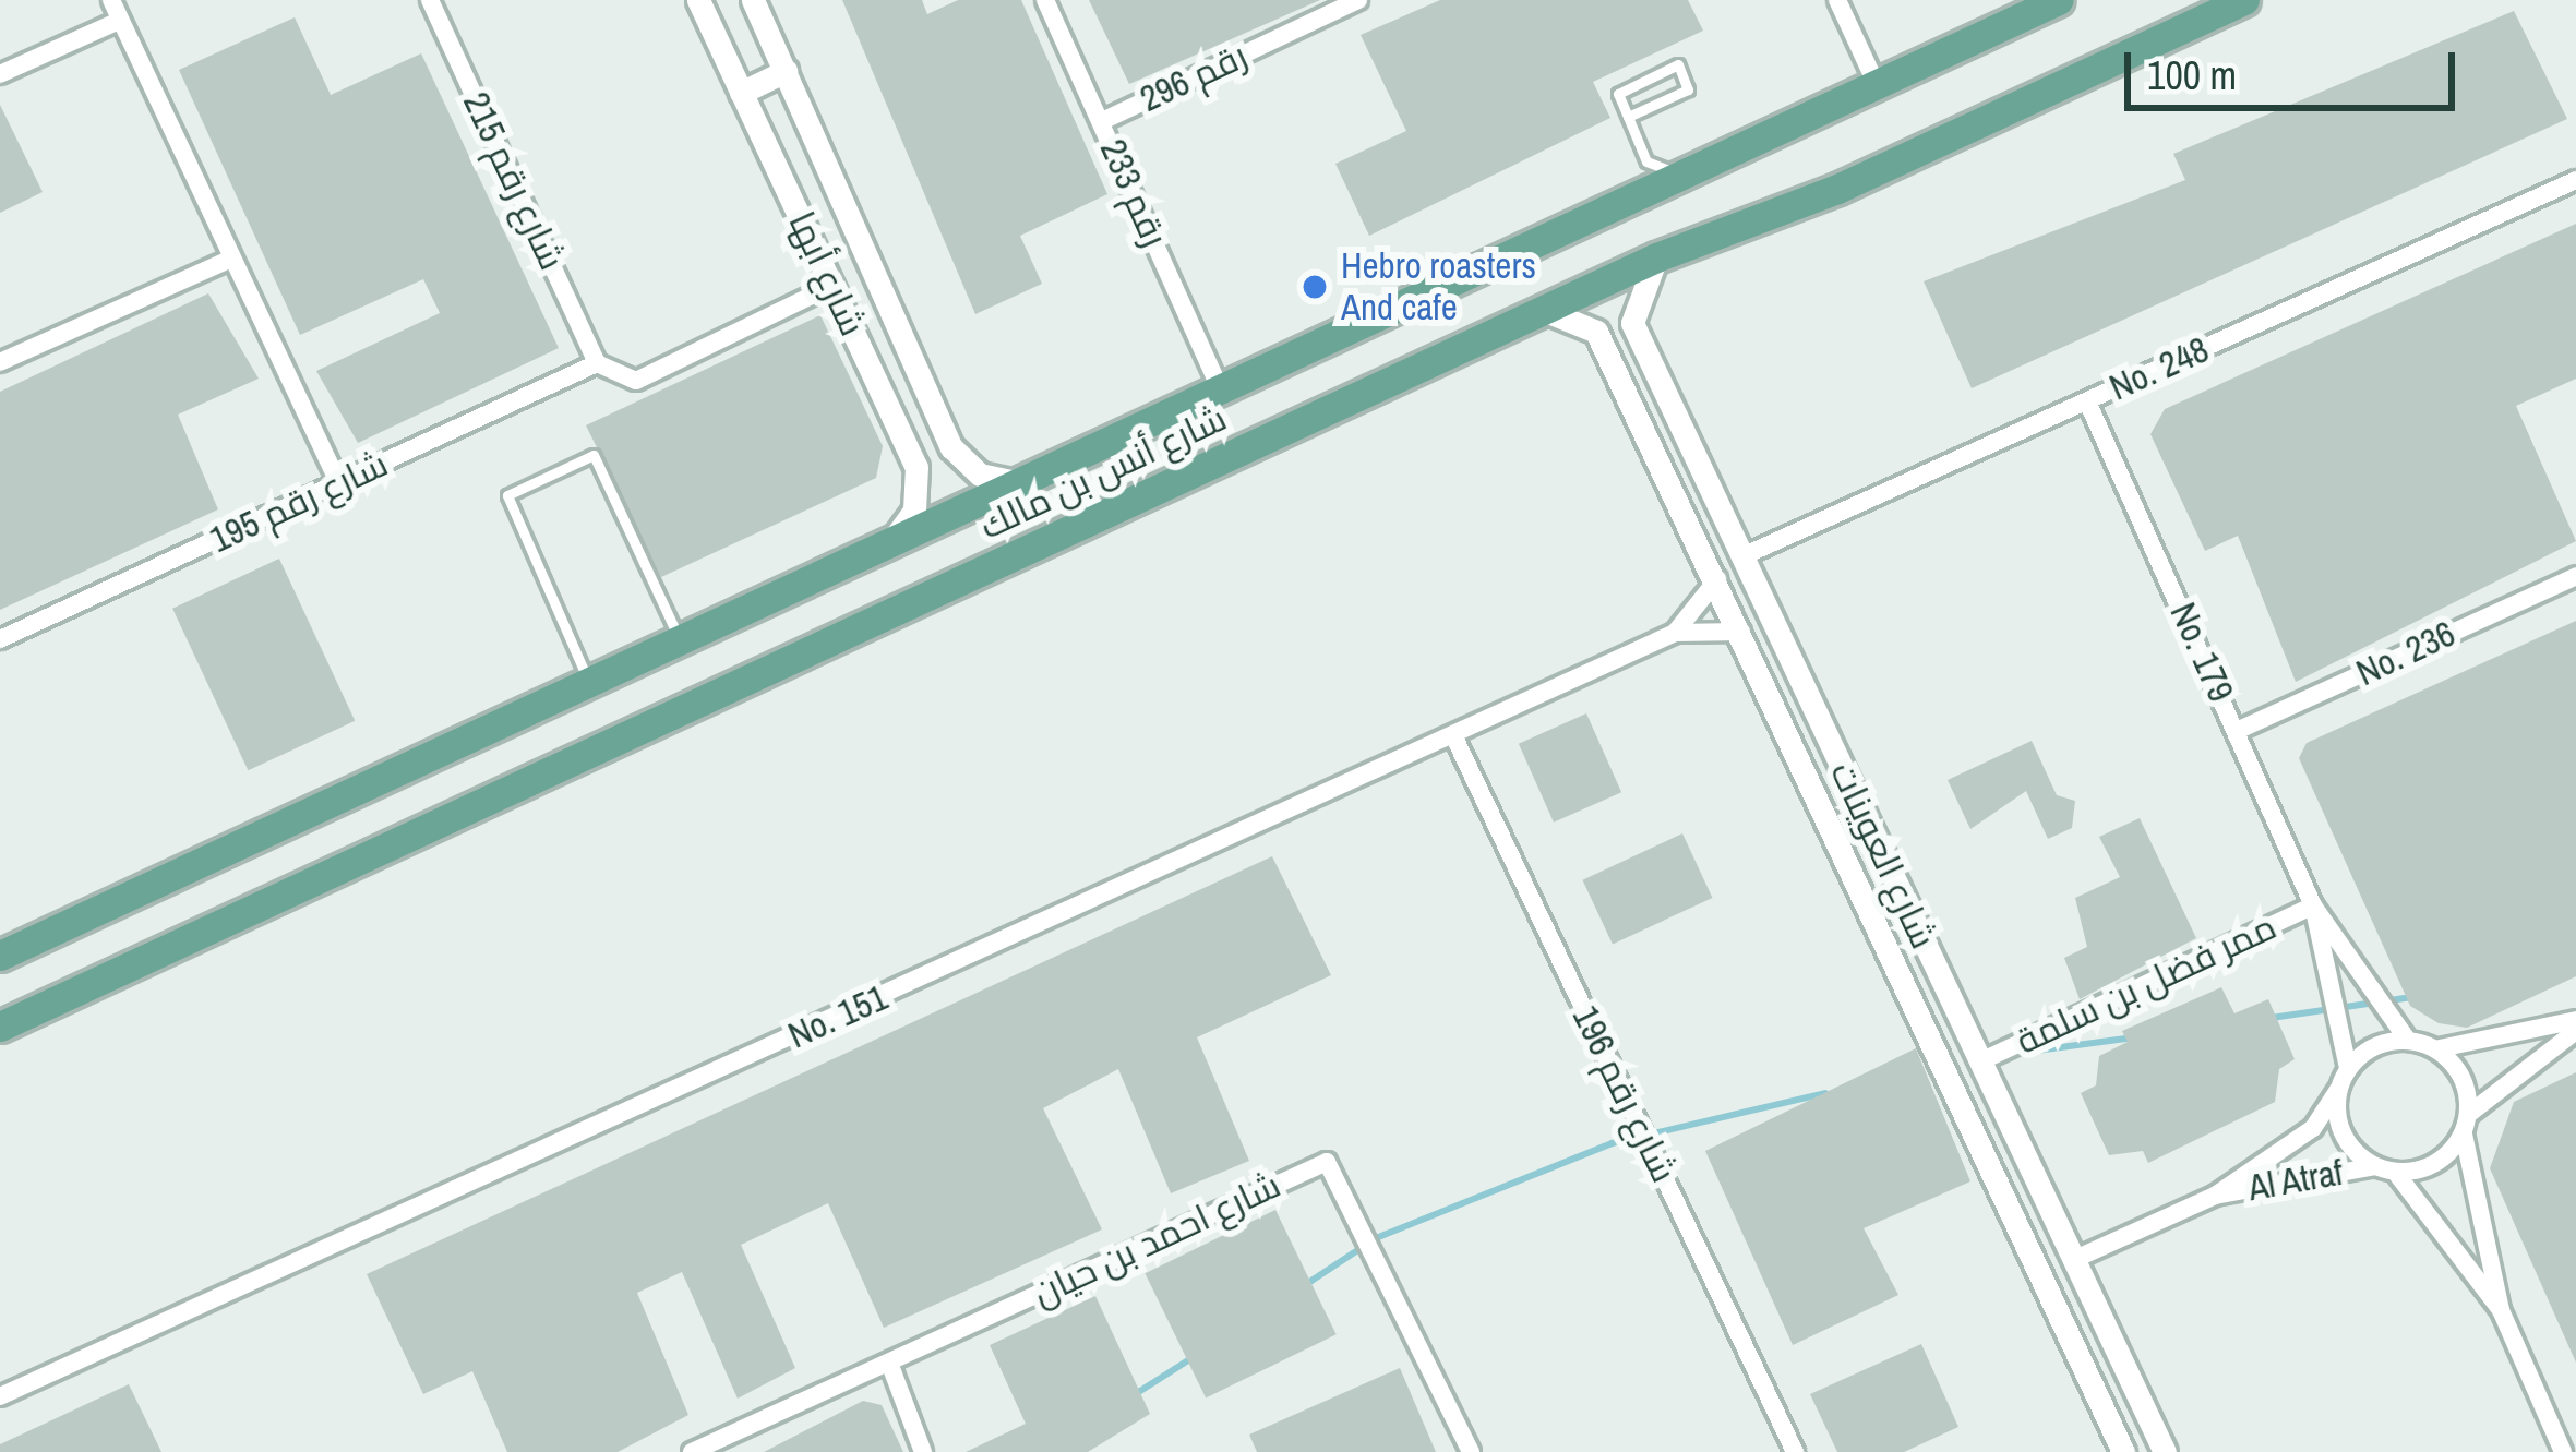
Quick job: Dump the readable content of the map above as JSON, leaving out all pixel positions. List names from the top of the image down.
{
  "streets": {
    "main road": ["شارع أنس بن مالك"],
    "street": [
      "رقم 296",
      "شارع رقم 215",
      "رقم 233",
      "شارع أبها",
      "No. 248",
      "شارع رقم 195",
      "No. 179",
      "No. 236",
      "شارع العوينات",
      "ممر فضل بن سلمة",
      "No. 151",
      "شارع رقم 196",
      "Al Atraf",
      "شارع احمد بن حيان"
    ]
  },
  "crossings": [
    ["رقم 296", "رقم 233"],
    ["شارع رقم 215", "شارع رقم 195"],
    ["رقم 233", "شارع أنس بن مالك"],
    ["شارع أبها", "شارع أنس بن مالك"],
    ["No. 248", "No. 179"],
    ["No. 248", "شارع العوينات"],
    ["شارع أنس بن مالك", "شارع العوينات"],
    ["No. 179", "No. 236"],
    ["No. 179", "ممر فضل بن سلمة"],
    ["No. 179", "Al Atraf"],
    ["شارع العوينات", "ممر فضل بن سلمة"],
    ["شارع العوينات", "No. 151"],
    ["شارع العوينات", "Al Atraf"],
    ["No. 151", "شارع رقم 196"]
  ],
  "places": ["Hebro roasters And cafe"],
  "scale_bar": "100 m"
}
